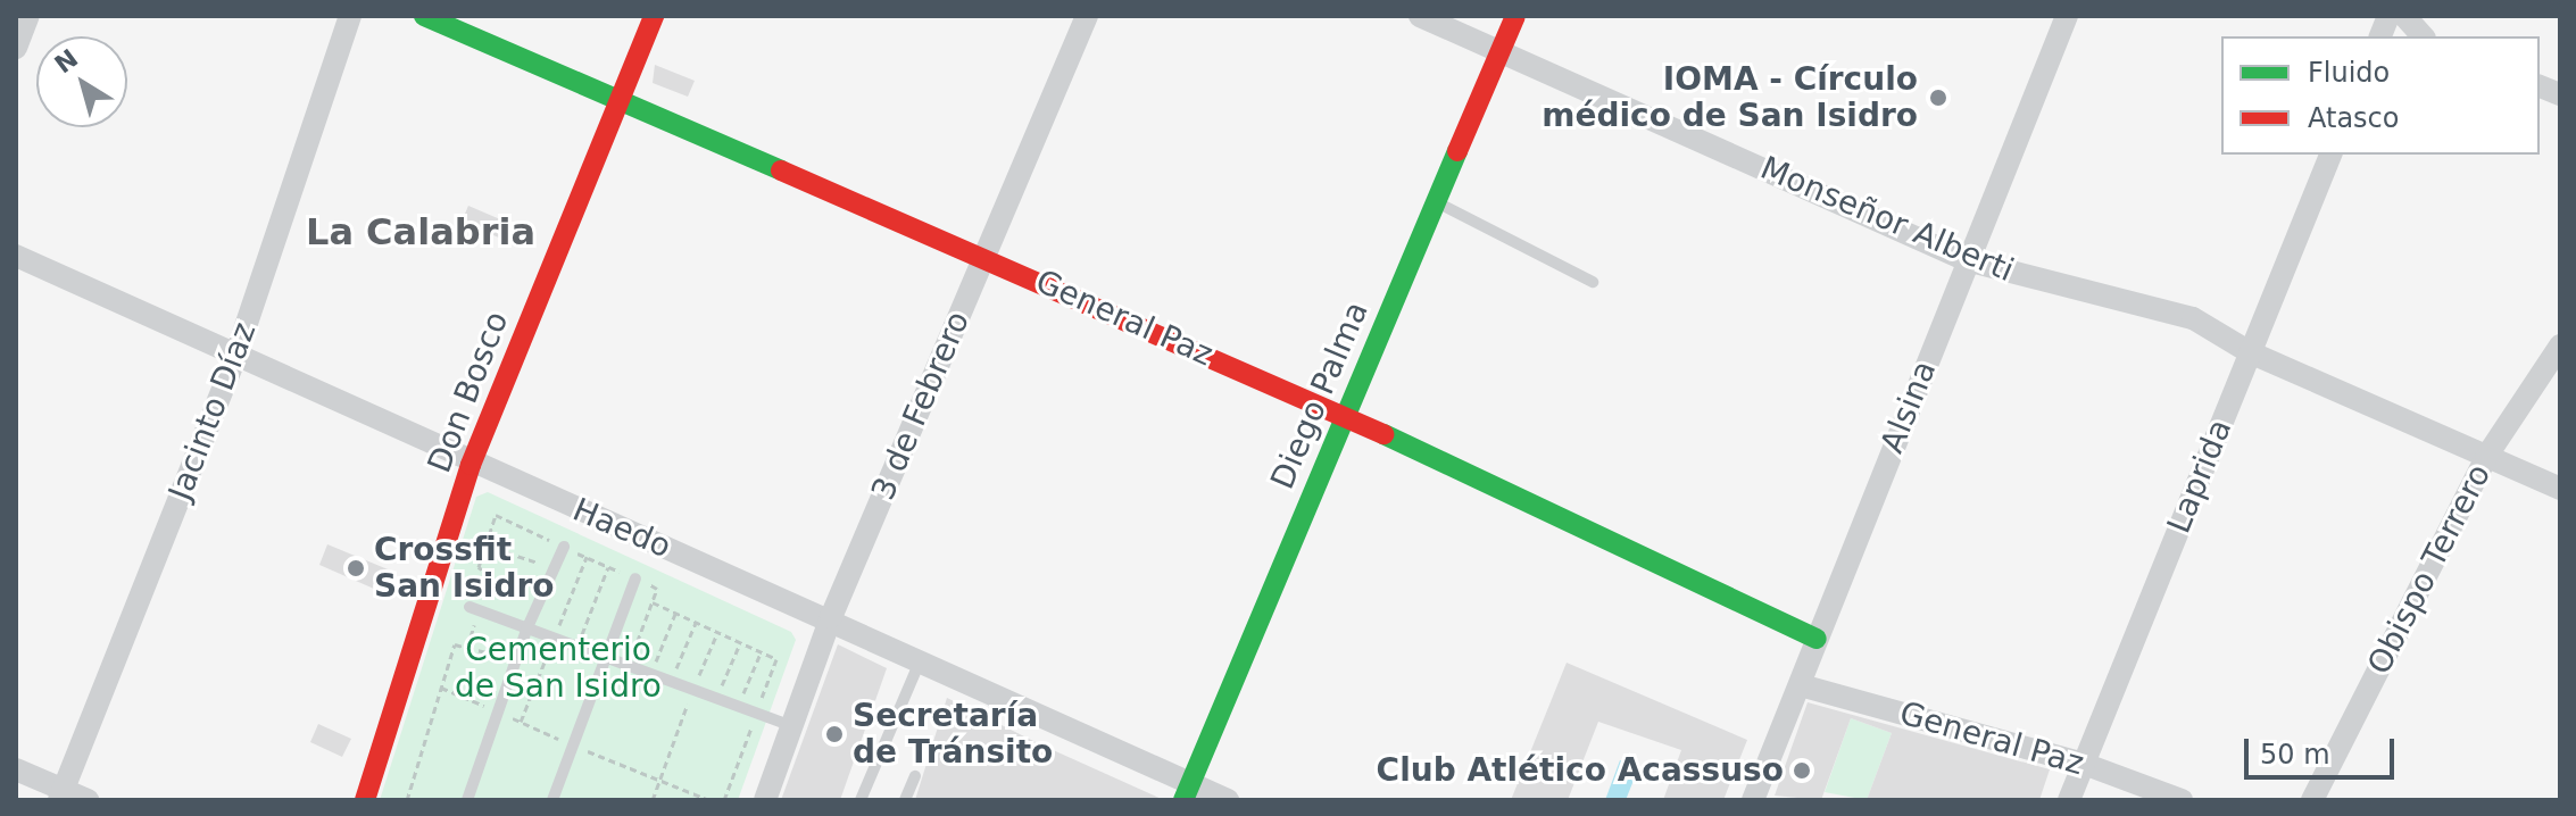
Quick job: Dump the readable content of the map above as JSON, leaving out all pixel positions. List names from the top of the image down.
{
  "streets": {
    "street": [
      "Monseñor Alberti",
      "General Paz",
      "Don Bosco",
      "Diego Palma",
      "3 de Febrero",
      "Alsina",
      "Jacinto Díaz",
      "Laprida",
      "Haedo",
      "Obispo Terrero"
    ]
  },
  "crossings": [
    ["Monseñor Alberti", "Diego Palma"],
    ["Monseñor Alberti", "Alsina"],
    ["Monseñor Alberti", "Laprida"],
    ["Monseñor Alberti", "Obispo Terrero"],
    ["General Paz", "Don Bosco"],
    ["General Paz", "Diego Palma"],
    ["General Paz", "3 de Febrero"],
    ["General Paz", "Alsina"],
    ["General Paz", "Laprida"],
    ["Don Bosco", "Haedo"],
    ["Diego Palma", "Haedo"],
    ["3 de Febrero", "Haedo"],
    ["Jacinto Díaz", "Haedo"]
  ],
  "districts": ["La Calabria"],
  "parks": ["Cementerio de San Isidro"],
  "places": [
    "IOMA - Círculo médico de San Isidro",
    "Crossfit San Isidro",
    "Secretaría de Tránsito",
    "Club Atlético Acassuso"
  ],
  "legend": ["Fluido", "Atasco"],
  "scale_bar": "50 m",
  "north": "top left"
}
